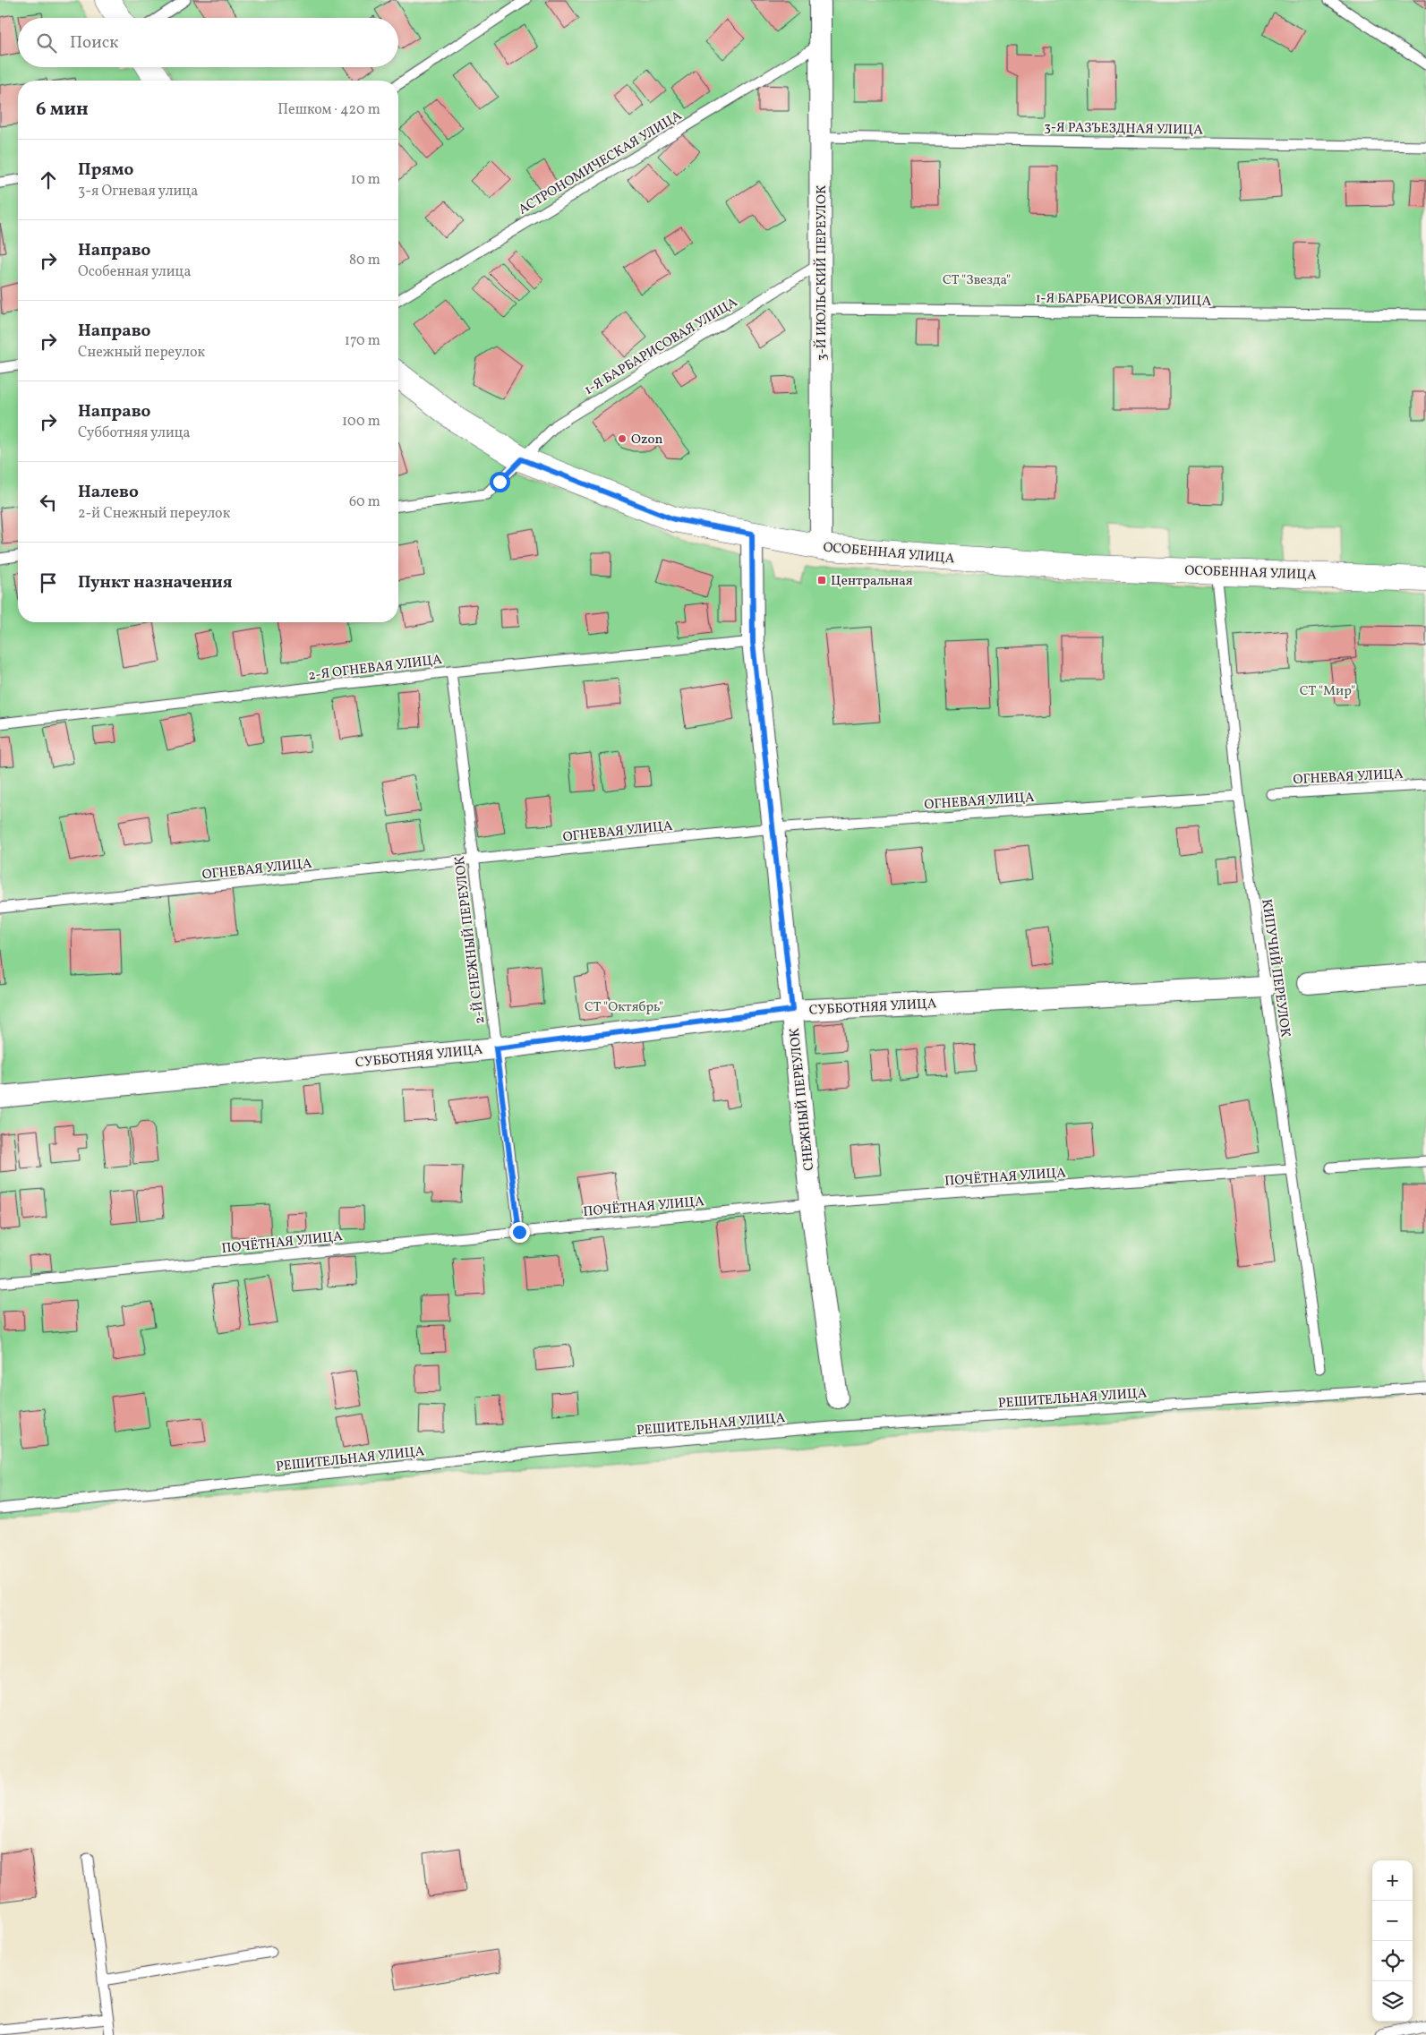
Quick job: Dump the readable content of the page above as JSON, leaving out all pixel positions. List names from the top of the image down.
{
  "streets": {
    "main road": ["ОСОБЕННАЯ УЛИЦА"],
    "street": ["3-Й ИЮЛЬСКИЙ ПЕРЕУЛОК", "СУББОТНЯЯ УЛИЦА", "СНЕЖНЫЙ ПЕРЕУЛОК"],
    "lane": [
      "3-Я РАЗЪЕЗДНАЯ УЛИЦА",
      "АСТРОНОМИЧЕСКАЯ УЛИЦА",
      "1-Я БАРБАРИСОВАЯ УЛИЦА",
      "2-Я ОГНЕВАЯ УЛИЦА",
      "ОГНЕВАЯ УЛИЦА",
      "2-Й СНЕЖНЫЙ ПЕРЕУЛОК",
      "КИПУЧИЙ ПЕРЕУЛОК",
      "ПОЧЁТНАЯ УЛИЦА",
      "РЕШИТЕЛЬНАЯ УЛИЦА"
    ]
  },
  "crossings": [
    ["3-Я РАЗЪЕЗДНАЯ УЛИЦА", "3-Й ИЮЛЬСКИЙ ПЕРЕУЛОК"],
    ["АСТРОНОМИЧЕСКАЯ УЛИЦА", "3-Й ИЮЛЬСКИЙ ПЕРЕУЛОК"],
    ["3-Й ИЮЛЬСКИЙ ПЕРЕУЛОК", "1-Я БАРБАРИСОВАЯ УЛИЦА"],
    ["3-Й ИЮЛЬСКИЙ ПЕРЕУЛОК", "ОСОБЕННАЯ УЛИЦА"],
    ["1-Я БАРБАРИСОВАЯ УЛИЦА", "ОСОБЕННАЯ УЛИЦА"],
    ["ОСОБЕННАЯ УЛИЦА", "КИПУЧИЙ ПЕРЕУЛОК"],
    ["ОСОБЕННАЯ УЛИЦА", "СНЕЖНЫЙ ПЕРЕУЛОК"],
    ["2-Я ОГНЕВАЯ УЛИЦА", "2-Й СНЕЖНЫЙ ПЕРЕУЛОК"],
    ["2-Я ОГНЕВАЯ УЛИЦА", "СНЕЖНЫЙ ПЕРЕУЛОК"],
    ["ОГНЕВАЯ УЛИЦА", "2-Й СНЕЖНЫЙ ПЕРЕУЛОК"],
    ["ОГНЕВАЯ УЛИЦА", "КИПУЧИЙ ПЕРЕУЛОК"],
    ["ОГНЕВАЯ УЛИЦА", "СНЕЖНЫЙ ПЕРЕУЛОК"],
    ["2-Й СНЕЖНЫЙ ПЕРЕУЛОК", "СУББОТНЯЯ УЛИЦА"],
    ["2-Й СНЕЖНЫЙ ПЕРЕУЛОК", "ПОЧЁТНАЯ УЛИЦА"],
    ["КИПУЧИЙ ПЕРЕУЛОК", "СУББОТНЯЯ УЛИЦА"],
    ["КИПУЧИЙ ПЕРЕУЛОК", "ПОЧЁТНАЯ УЛИЦА"],
    ["СУББОТНЯЯ УЛИЦА", "СНЕЖНЫЙ ПЕРЕУЛОК"],
    ["СНЕЖНЫЙ ПЕРЕУЛОК", "ПОЧЁТНАЯ УЛИЦА"]
  ],
  "parks": ["СТ \"Звезда\"", "СТ \"Мир\"", "СТ \"Октябрь\""],
  "places": {
    "other": ["Ozon"],
    "transit": ["Центральная"]
  },
  "page": {
    "search": "Поиск",
    "heading": ["6 мин", "Пешком · 420 m"],
    "list": [
      ["Прямо", "3-я Огневая улица", "10 m"],
      ["Направо", "Особенная улица", "80 m"],
      ["Направо", "Снежный переулок", "170 m"],
      ["Направо", "Субботняя улица", "100 m"],
      ["Налево", "2-й Снежный переулок", "60 m"],
      "Пункт назначения"
    ],
    "map_buttons": ["+", "−"]
  }
}
